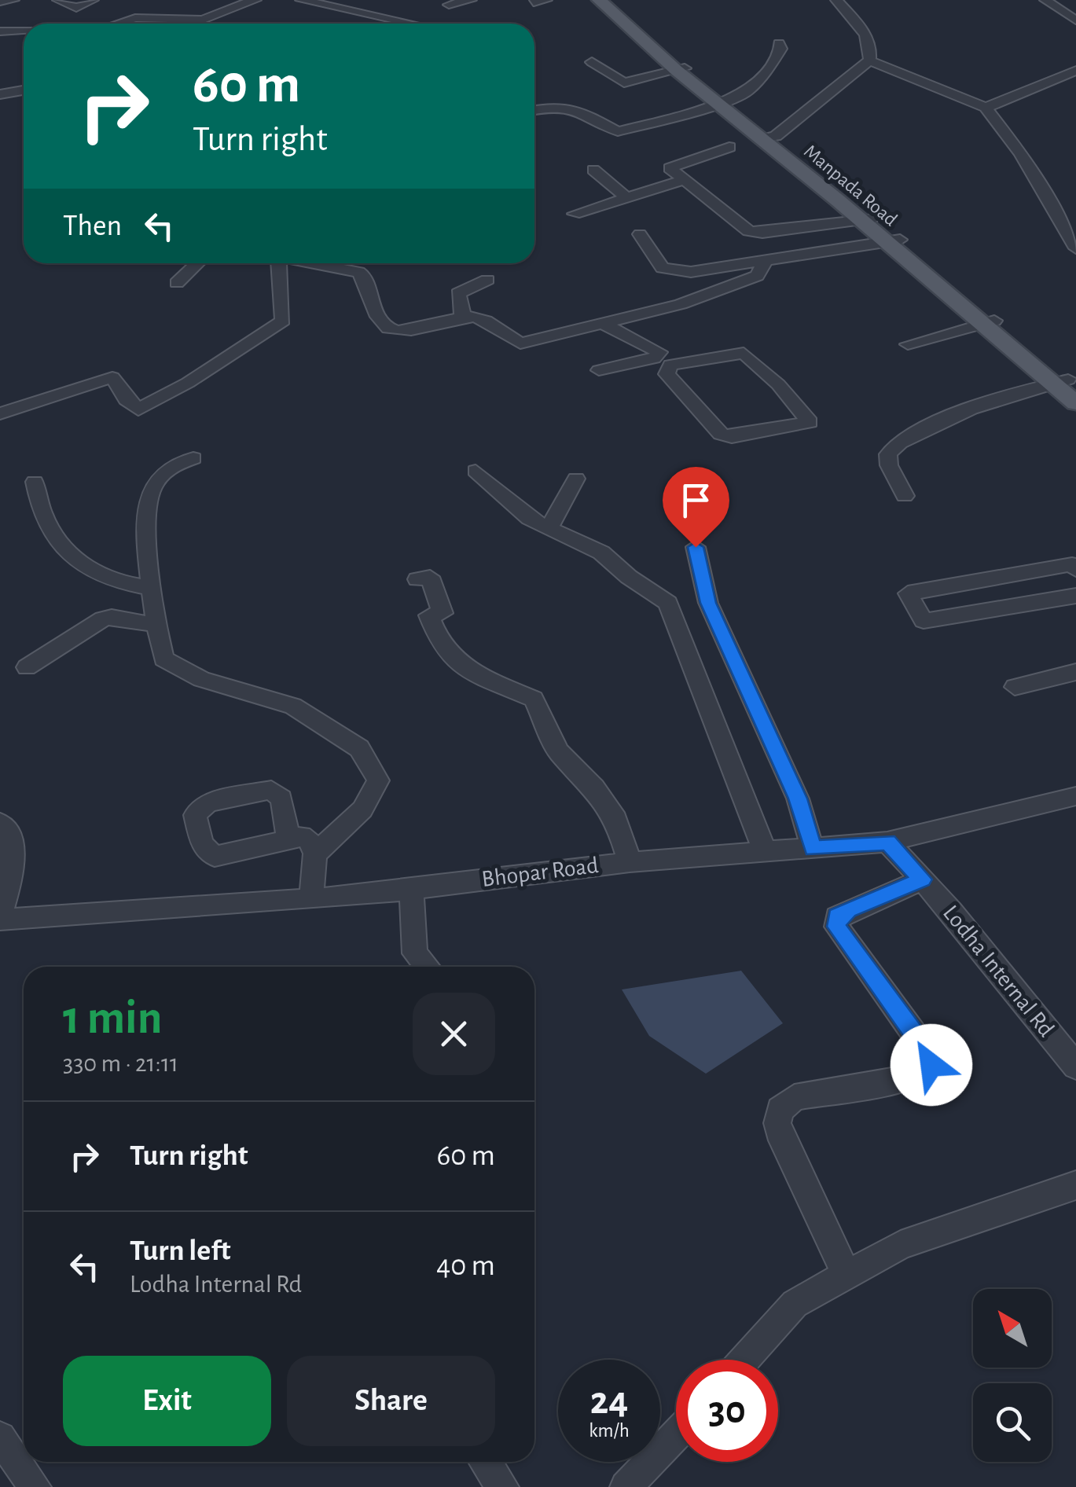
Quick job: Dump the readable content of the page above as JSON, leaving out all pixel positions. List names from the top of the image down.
{
  "streets": {
    "main road": ["Manpada Road"],
    "street": ["Bhopar Road", "Lodha Internal Rd"]
  },
  "crossings": [
    ["Bhopar Road", "Lodha Internal Rd"]
  ],
  "north": "top left",
  "page": {
    "turn": ["60 m", "Turn right"],
    "then": "Then",
    "heading": ["1 min", "330 m · 21:11"],
    "list": [
      {
        "name": "Turn right",
        "value": "60 m"
      },
      {
        "name": "Turn left",
        "note": "Lodha Internal Rd",
        "value": "40 m"
      }
    ],
    "buttons": ["Exit", "Share"],
    "speed": "24 km/h",
    "limit": "30"
  }
}
